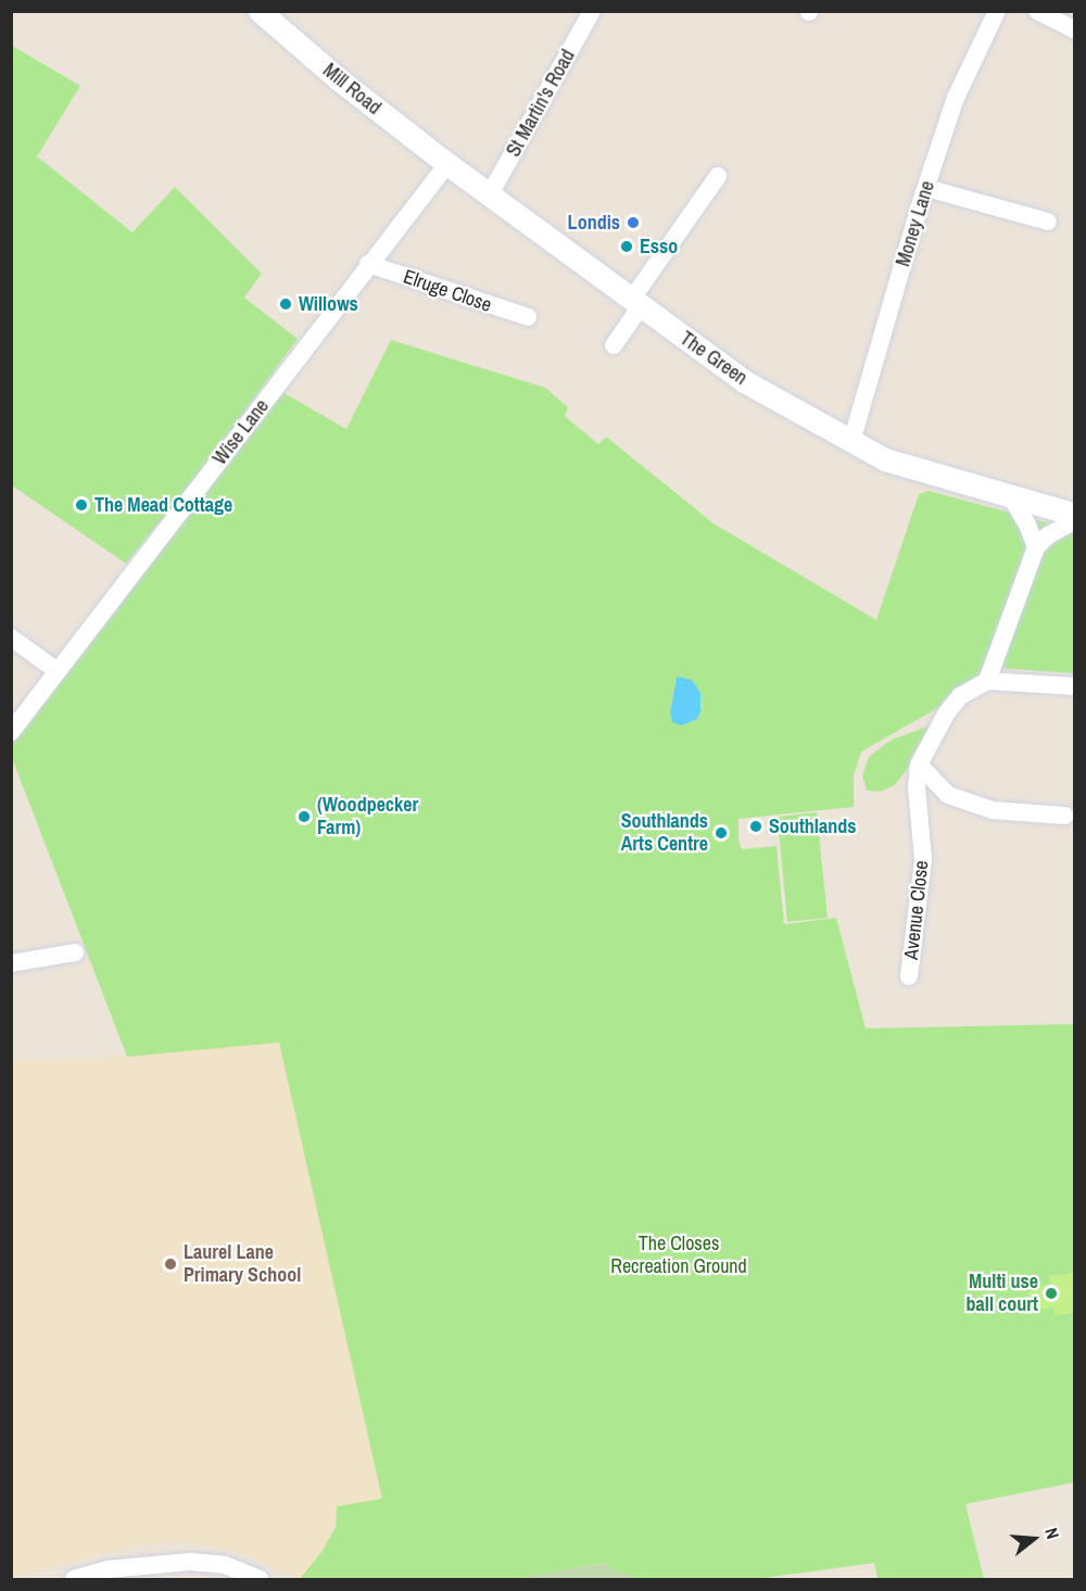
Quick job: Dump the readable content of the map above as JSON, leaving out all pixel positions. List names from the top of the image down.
{
  "streets": {
    "street": [
      "Mill Road",
      "St Martin's Road",
      "Money Lane",
      "Elruge Close",
      "The Green",
      "Wise Lane",
      "Avenue Close"
    ]
  },
  "crossings": [
    ["Mill Road", "The Green"],
    ["Mill Road", "Wise Lane"],
    ["St Martin's Road", "The Green"],
    ["Money Lane", "The Green"],
    ["Elruge Close", "Wise Lane"],
    ["The Green", "Wise Lane"]
  ],
  "parks": ["The Closes Recreation Ground"],
  "places": [
    "Londis",
    "Esso",
    "Willows",
    "The Mead Cottage",
    "(Woodpecker Farm)",
    "Southlands",
    "Southlands Arts Centre",
    "Laurel Lane Primary School",
    "Multi use ball court"
  ],
  "north": "right"
}
